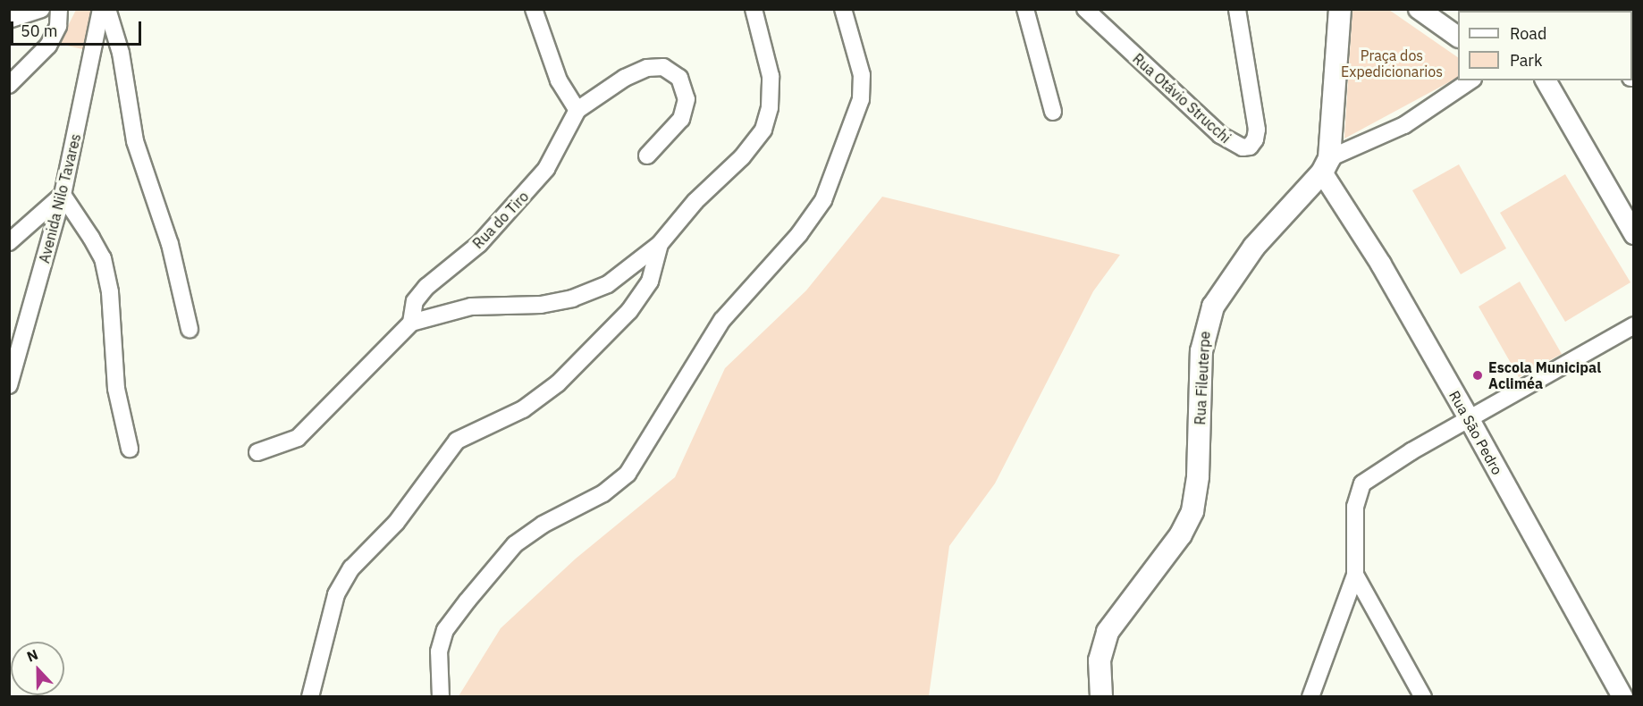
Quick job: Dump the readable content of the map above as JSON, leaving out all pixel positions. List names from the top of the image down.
{
  "streets": {
    "main road": ["Rua Fileuterpe"],
    "street": [
      "Rua Otávio Strucchi",
      "Avenida Nilo Tavares",
      "Rua do Tiro",
      "Rua São Pedro"
    ]
  },
  "crossings": [
    ["Rua Fileuterpe", "Rua São Pedro"]
  ],
  "parks": ["Praça dos Expedicionarios"],
  "places": ["Escola Municipal Acliméa"],
  "legend": ["Road", "Park"],
  "scale_bar": "50 m",
  "north": "top"
}
